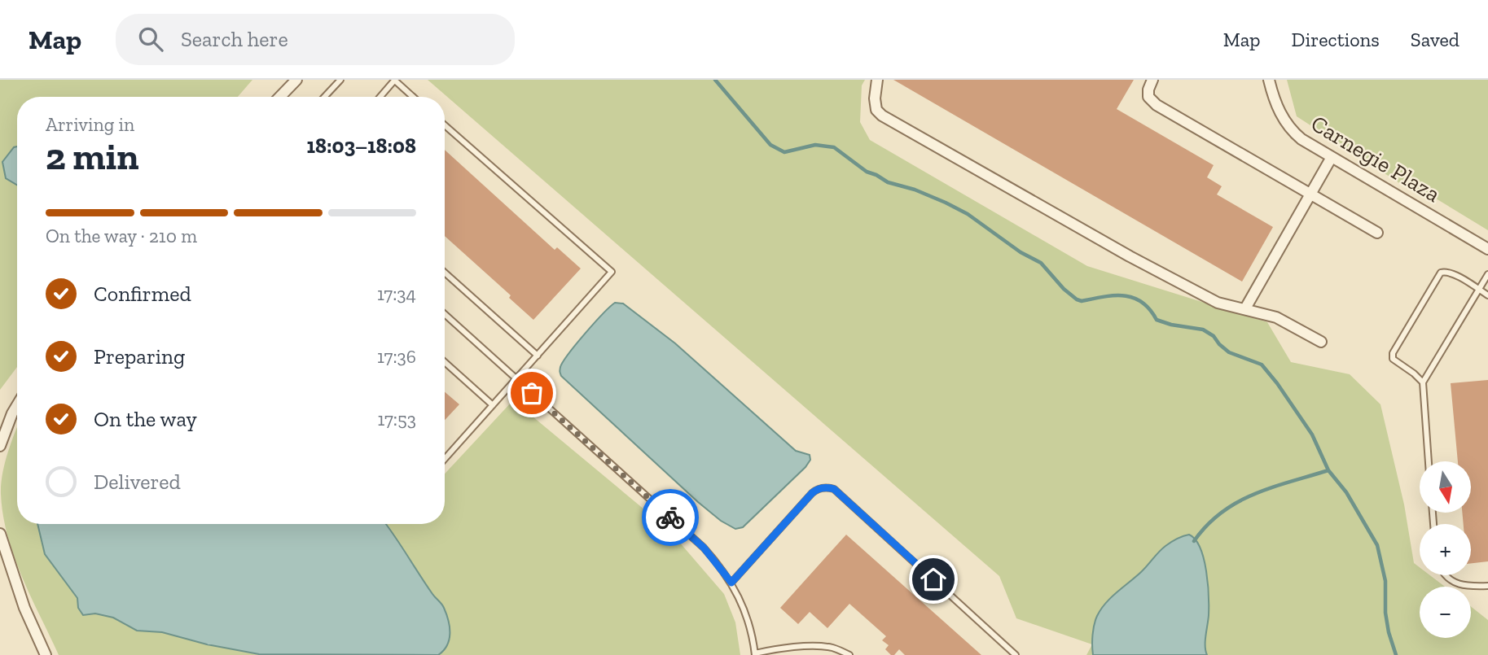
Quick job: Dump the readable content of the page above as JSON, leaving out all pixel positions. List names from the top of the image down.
{
  "streets": {
    "street": ["Carnegie Plaza"]
  },
  "north": "bottom",
  "page": {
    "header": "Map",
    "search": "Search here",
    "nav": ["Map", "Directions", "Saved"],
    "heading": ["2 min", "Arriving in", "18:03–18:08"],
    "bar": "On the way · 210 m",
    "list": [
      ["Confirmed", "17:34"],
      ["Preparing", "17:36"],
      ["On the way", "17:53"],
      "Delivered"
    ],
    "map_buttons": ["+", "−"]
  }
}
